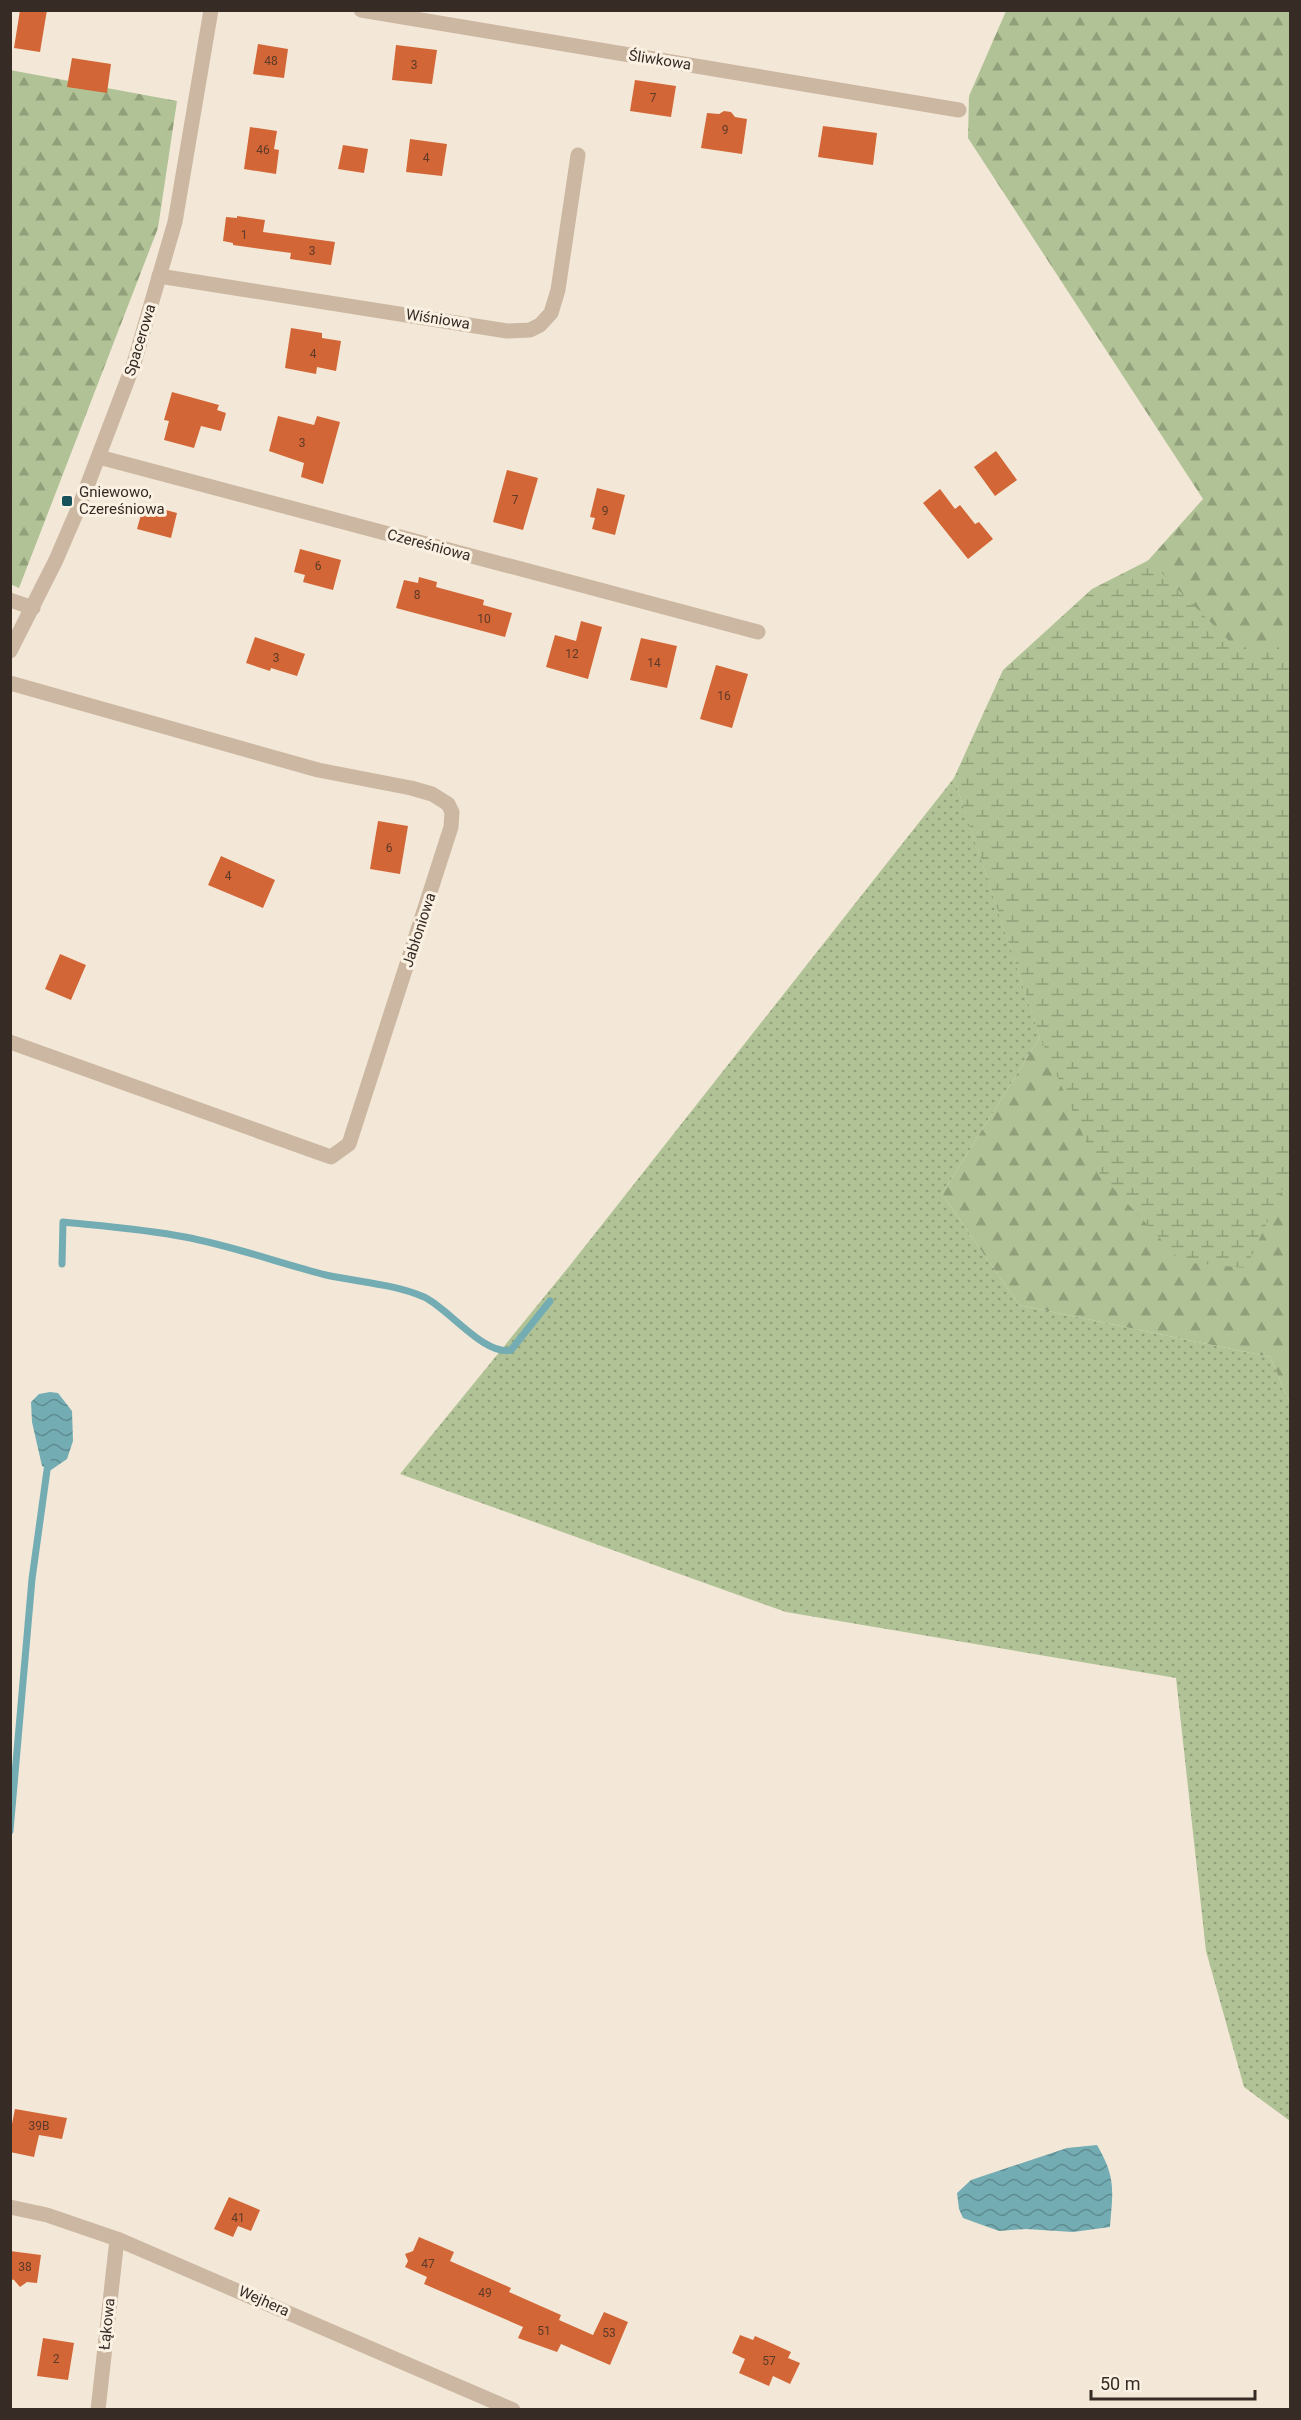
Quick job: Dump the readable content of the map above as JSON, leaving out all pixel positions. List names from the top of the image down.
{
  "streets": {
    "street": [
      "Śliwkowa",
      "Wiśniowa",
      "Spacerowa",
      "Czereśniowa",
      "Jabłoniowa",
      "Wejhera",
      "Łąkowa"
    ]
  },
  "crossings": [
    ["Wiśniowa", "Spacerowa"],
    ["Spacerowa", "Czereśniowa"],
    ["Wejhera", "Łąkowa"]
  ],
  "places": {
    "transit": ["Gniewowo, Czereśniowa"]
  },
  "house_numbers": [
    "48",
    "3",
    "7",
    "9",
    "46",
    "4",
    "1",
    "3",
    "4",
    "3",
    "7",
    "9",
    "6",
    "8",
    "10",
    "12",
    "3",
    "14",
    "16",
    "6",
    "4",
    "39B",
    "41",
    "47",
    "38",
    "49",
    "51",
    "53",
    "2",
    "57"
  ],
  "scale_bar": "50 m"
}
